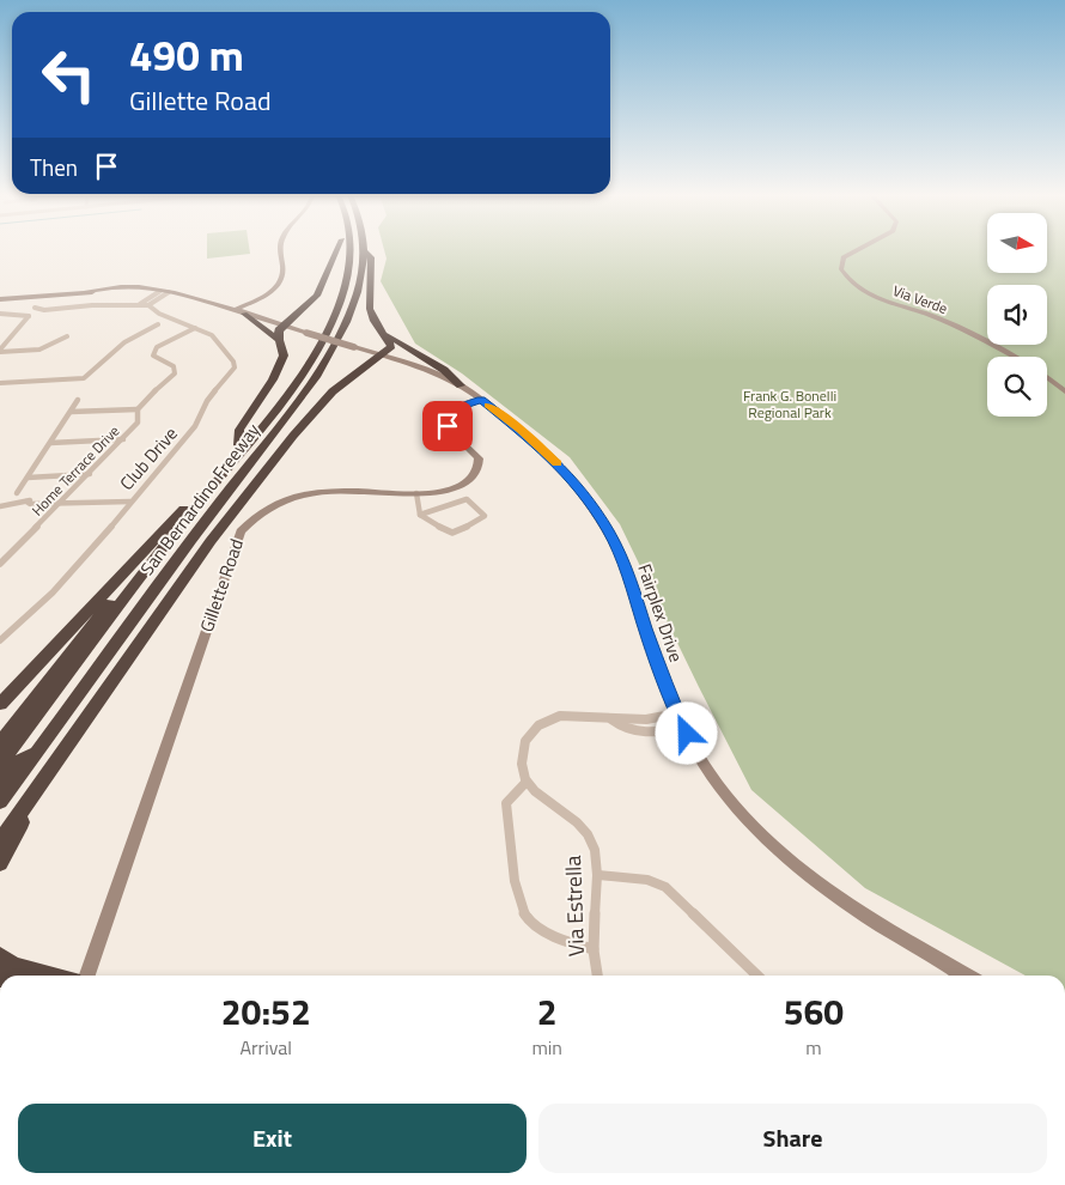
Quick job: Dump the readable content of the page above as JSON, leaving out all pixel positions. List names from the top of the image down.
{
  "streets": {
    "highway": ["San Bernardino Freeway"],
    "main road": ["Via Verde", "Gillette Road", "Fairplex Drive"],
    "street": ["Club Drive", "Home Terrace Drive", "Via Estrella"]
  },
  "crossings": [
    ["Club Drive", "Home Terrace Drive"],
    ["Gillette Road", "Fairplex Drive"]
  ],
  "parks": ["Frank G. Bonelli Regional Park"],
  "north": "right",
  "page": {
    "turn": ["490 m", "Gillette Road"],
    "then": "Then",
    "eta": [
      "20:52",
      "Arrival",
      "2",
      "min",
      "560",
      "m"
    ],
    "buttons": ["Exit", "Share"]
  }
}
